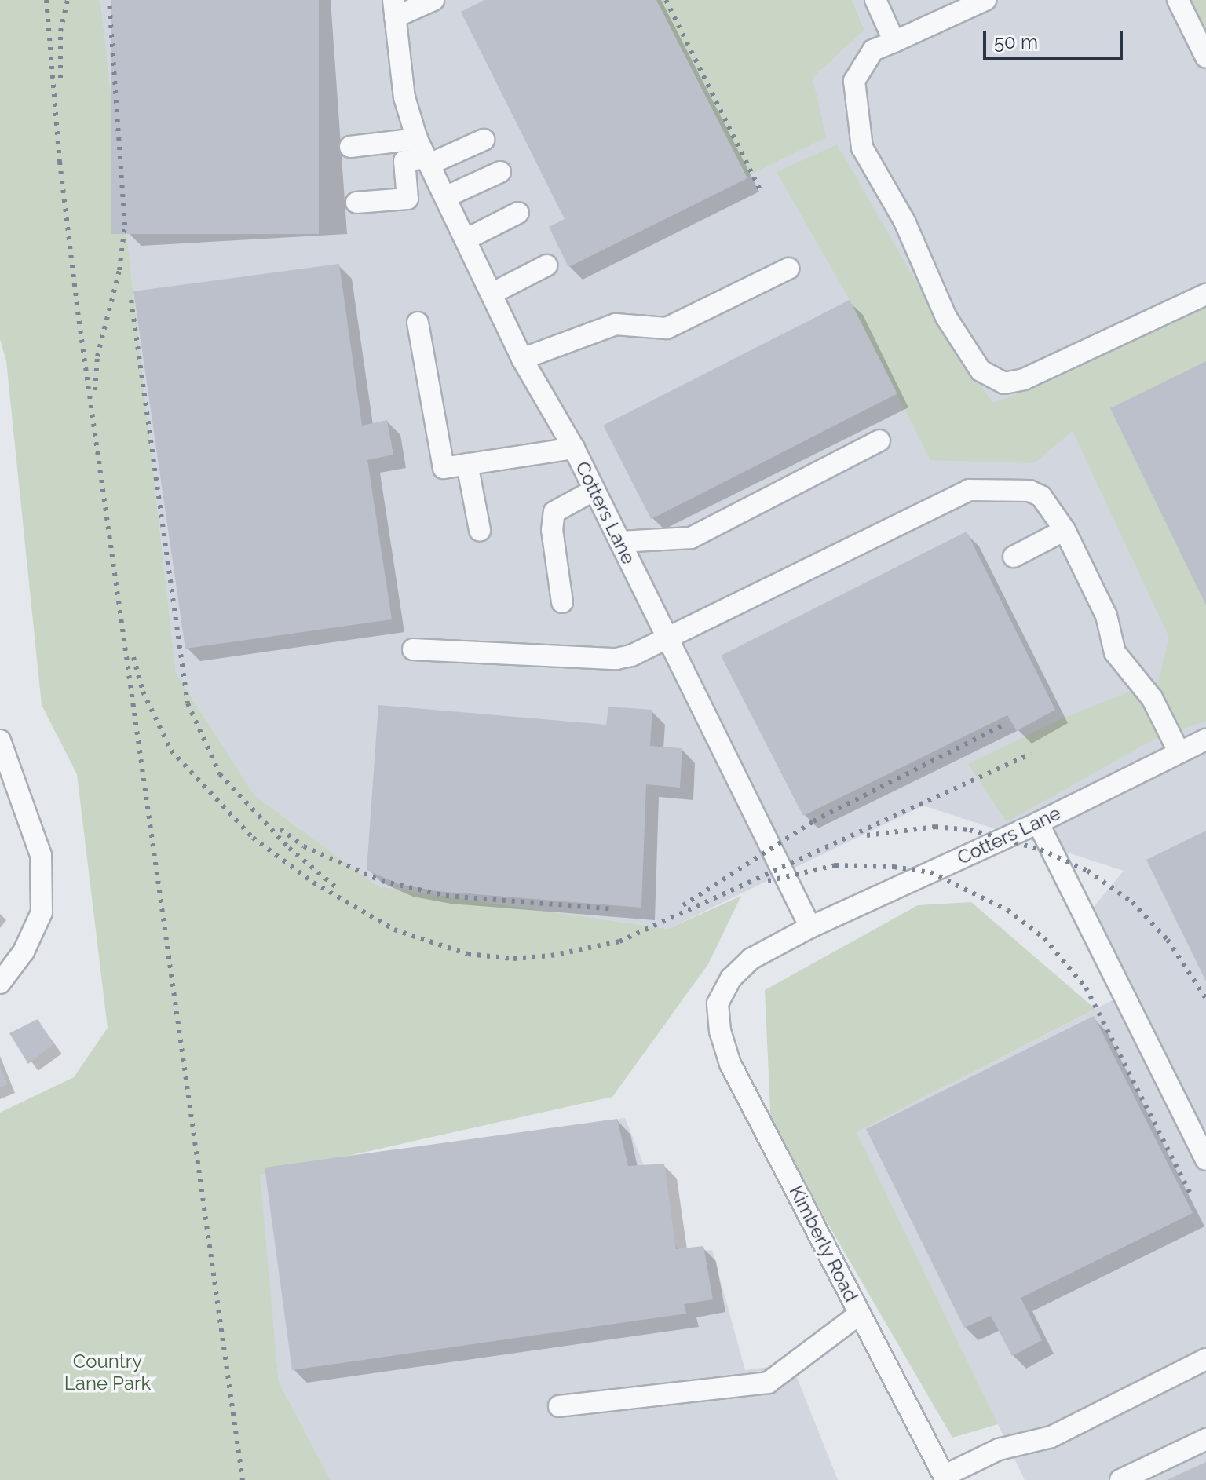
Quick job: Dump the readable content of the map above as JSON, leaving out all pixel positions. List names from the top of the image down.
{
  "streets": {
    "street": ["Cotters Lane", "Kimberly Road"]
  },
  "crossings": [
    ["Cotters Lane", "Kimberly Road"]
  ],
  "parks": ["Country Lane Park"],
  "scale_bar": "50 m"
}
